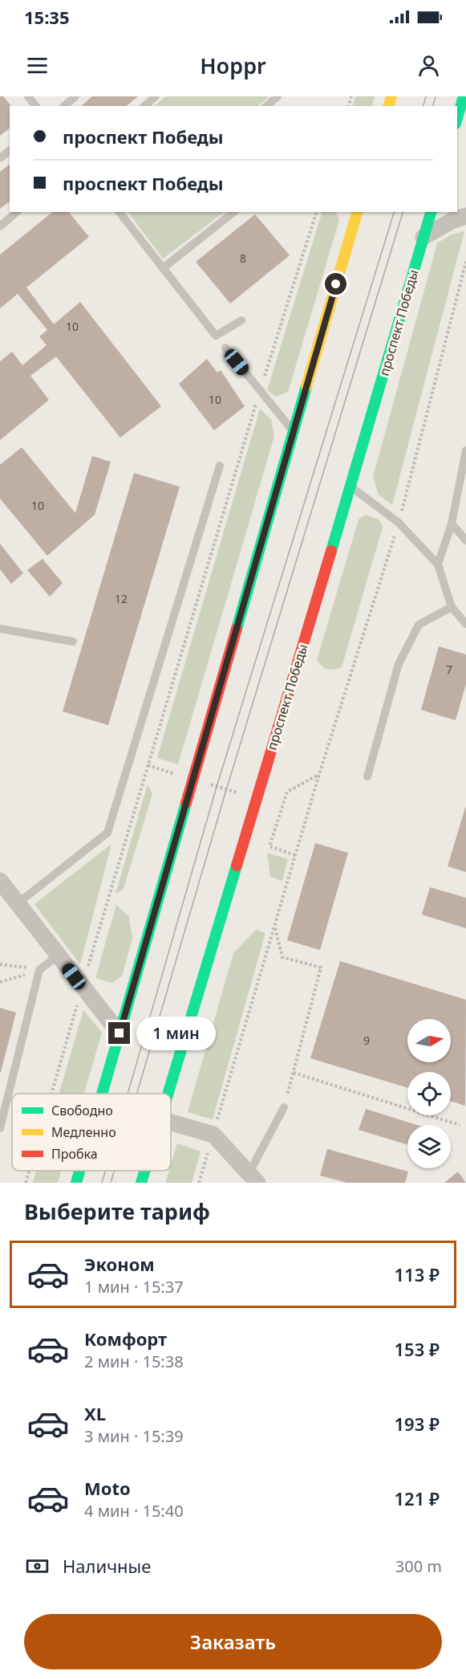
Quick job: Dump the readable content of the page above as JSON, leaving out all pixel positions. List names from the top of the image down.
{
  "streets": {
    "main road": ["проспект Победы"]
  },
  "house_numbers": [
    "8",
    "10",
    "10",
    "10",
    "12",
    "7",
    "9"
  ],
  "legend": ["Свободно", "Медленно", "Пробка"],
  "north": "right",
  "page": {
    "status": "15:35",
    "header": "Hoppr",
    "banner": ["проспект Победы", "проспект Победы"],
    "bubble": "1 мин",
    "heading": "Выберите тариф",
    "list": [
      {
        "name": "Эконом",
        "note": "1 мин · 15:37",
        "value": "113 ₽"
      },
      {
        "name": "Комфорт",
        "note": "2 мин · 15:38",
        "value": "153 ₽"
      },
      {
        "name": "XL",
        "note": "3 мин · 15:39",
        "value": "193 ₽"
      },
      {
        "name": "Moto",
        "note": "4 мин · 15:40",
        "value": "121 ₽"
      }
    ],
    "pay": ["Наличные", "300 m"],
    "buttons": "Заказать"
  }
}
